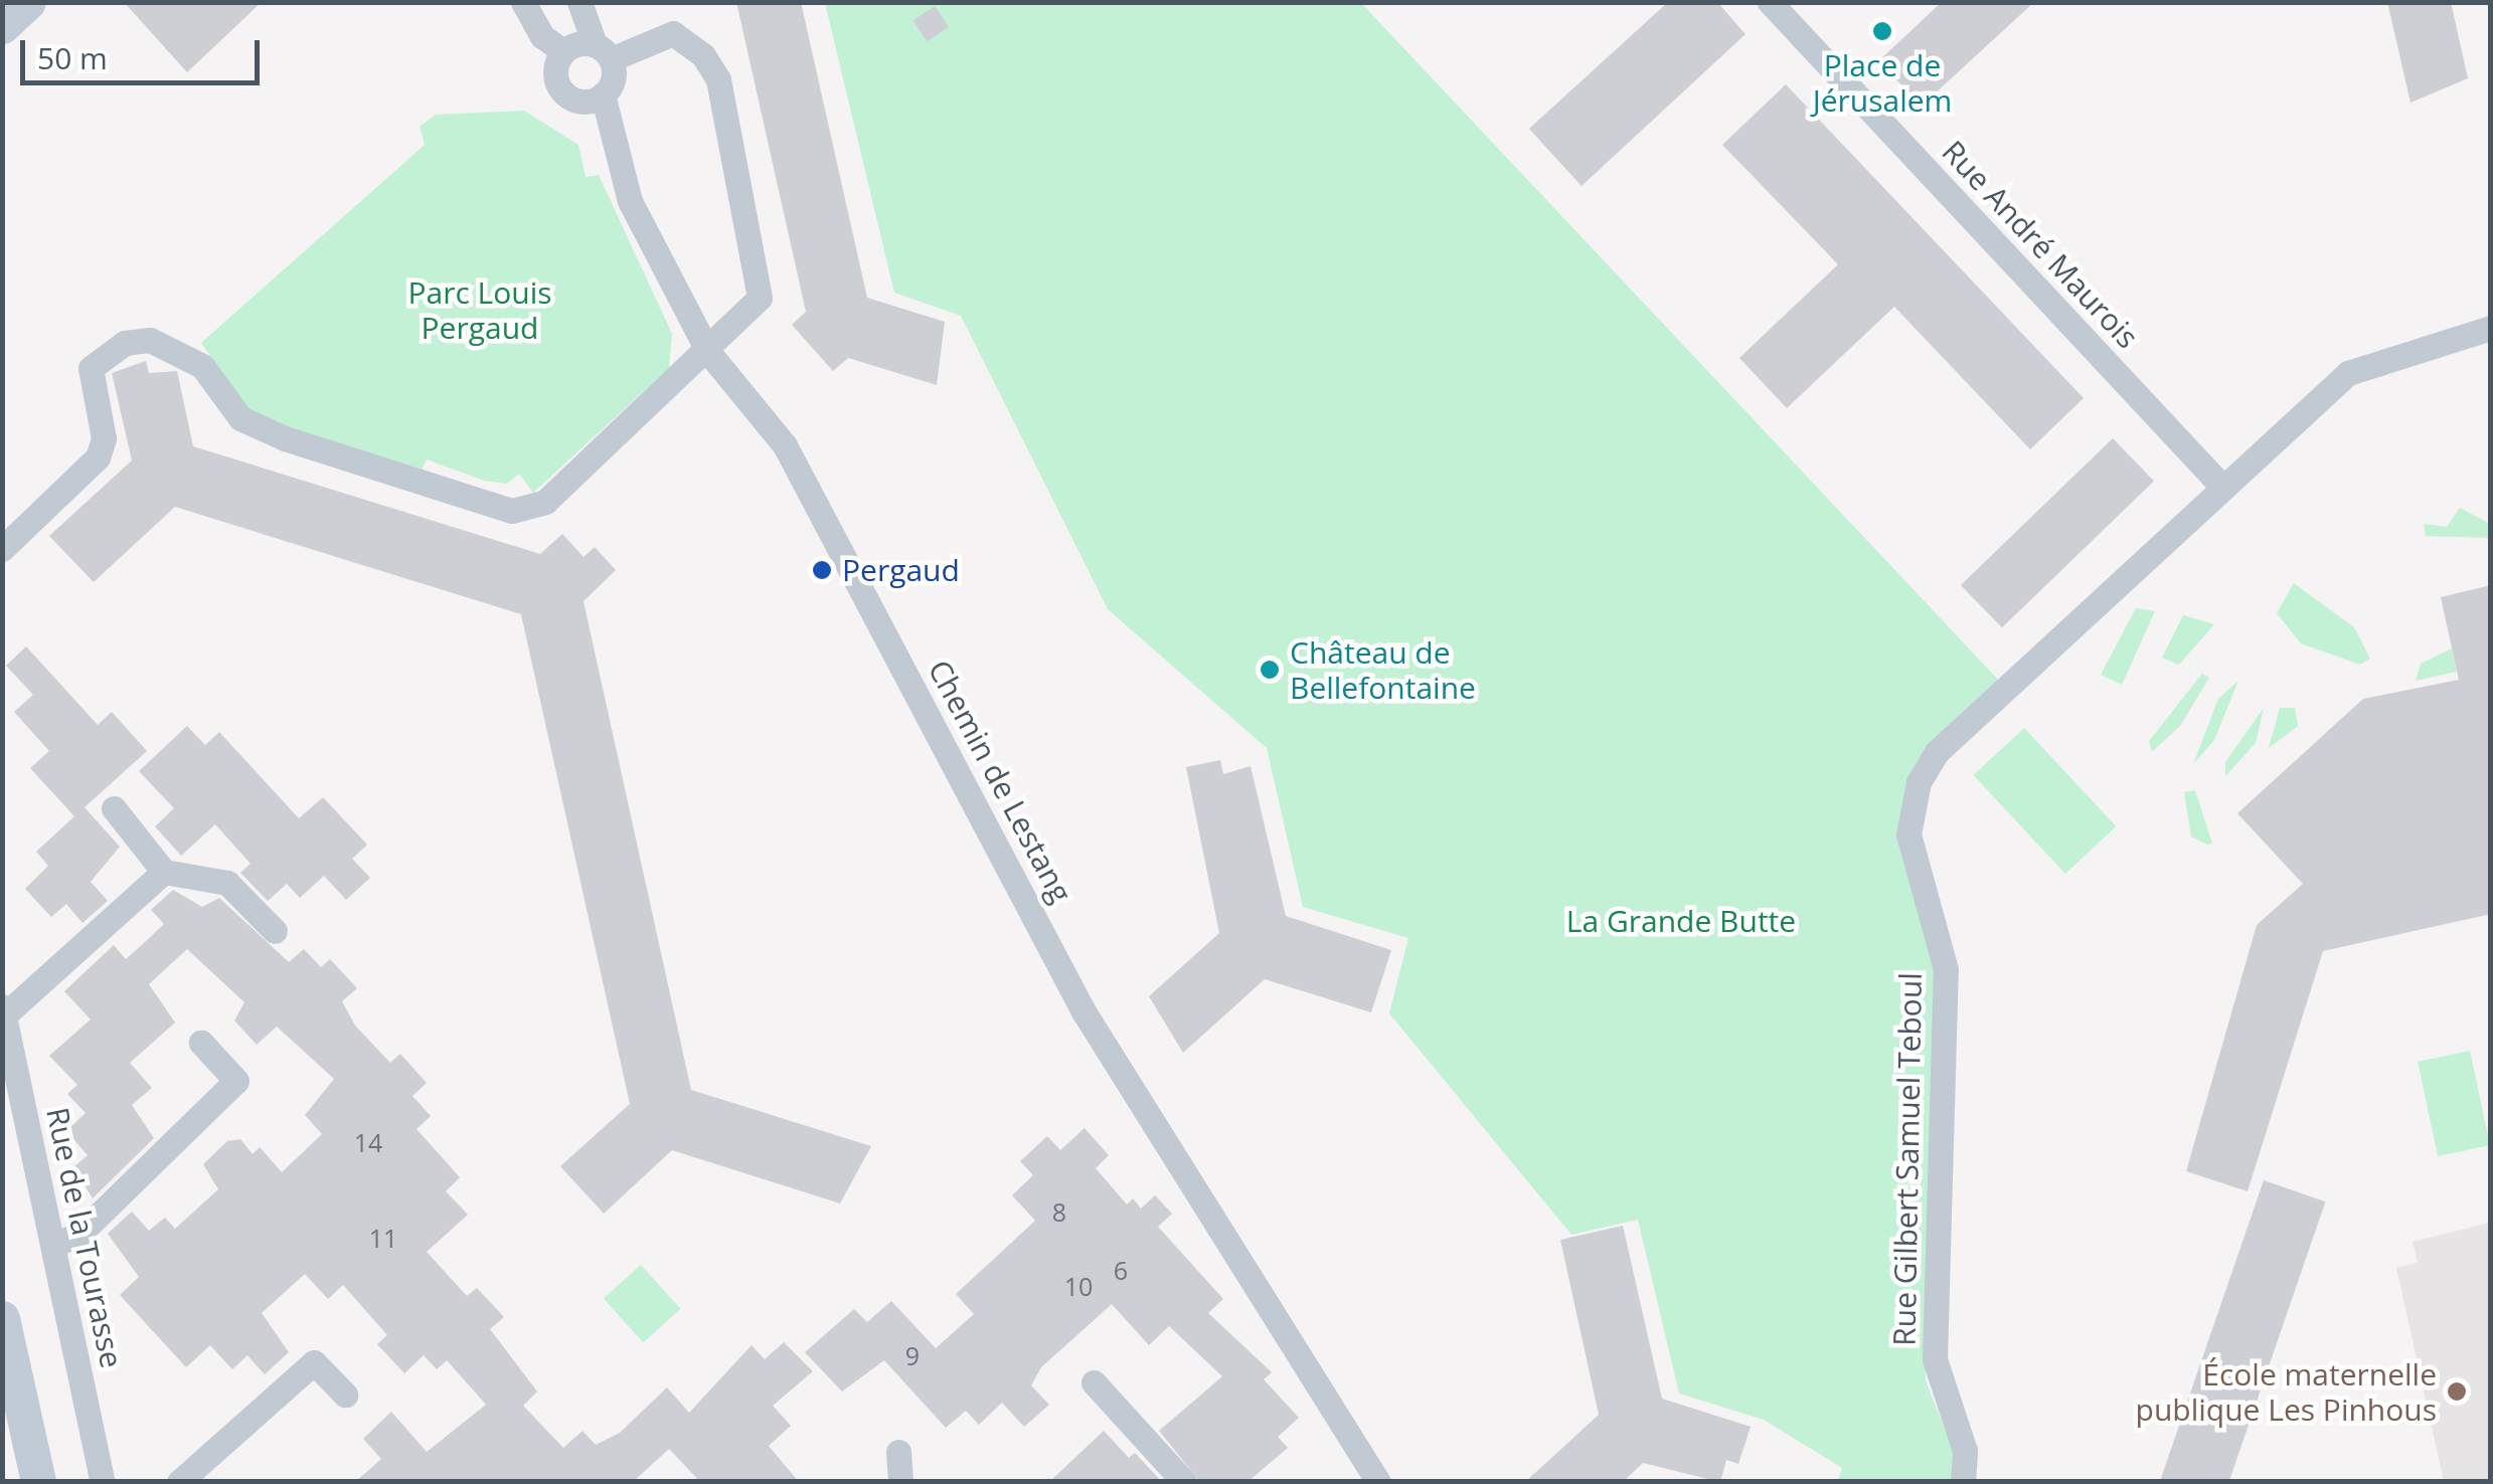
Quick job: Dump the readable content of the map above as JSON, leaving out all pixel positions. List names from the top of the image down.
{
  "streets": {
    "street": [
      "Rue André Maurois",
      "Chemin de Lestang",
      "Rue Gilbert Samuel Teboul",
      "Rue de la Tourasse"
    ]
  },
  "crossings": [
    ["Rue André Maurois", "Rue Gilbert Samuel Teboul"]
  ],
  "parks": ["Parc Louis Pergaud", "La Grande Butte"],
  "places": [
    "Place de Jérusalem",
    "Pergaud",
    "Château de Bellefontaine",
    "École maternelle publique Les Pinhous"
  ],
  "house_numbers": [
    "14",
    "8",
    "11",
    "6",
    "10",
    "9"
  ],
  "scale_bar": "50 m"
}
